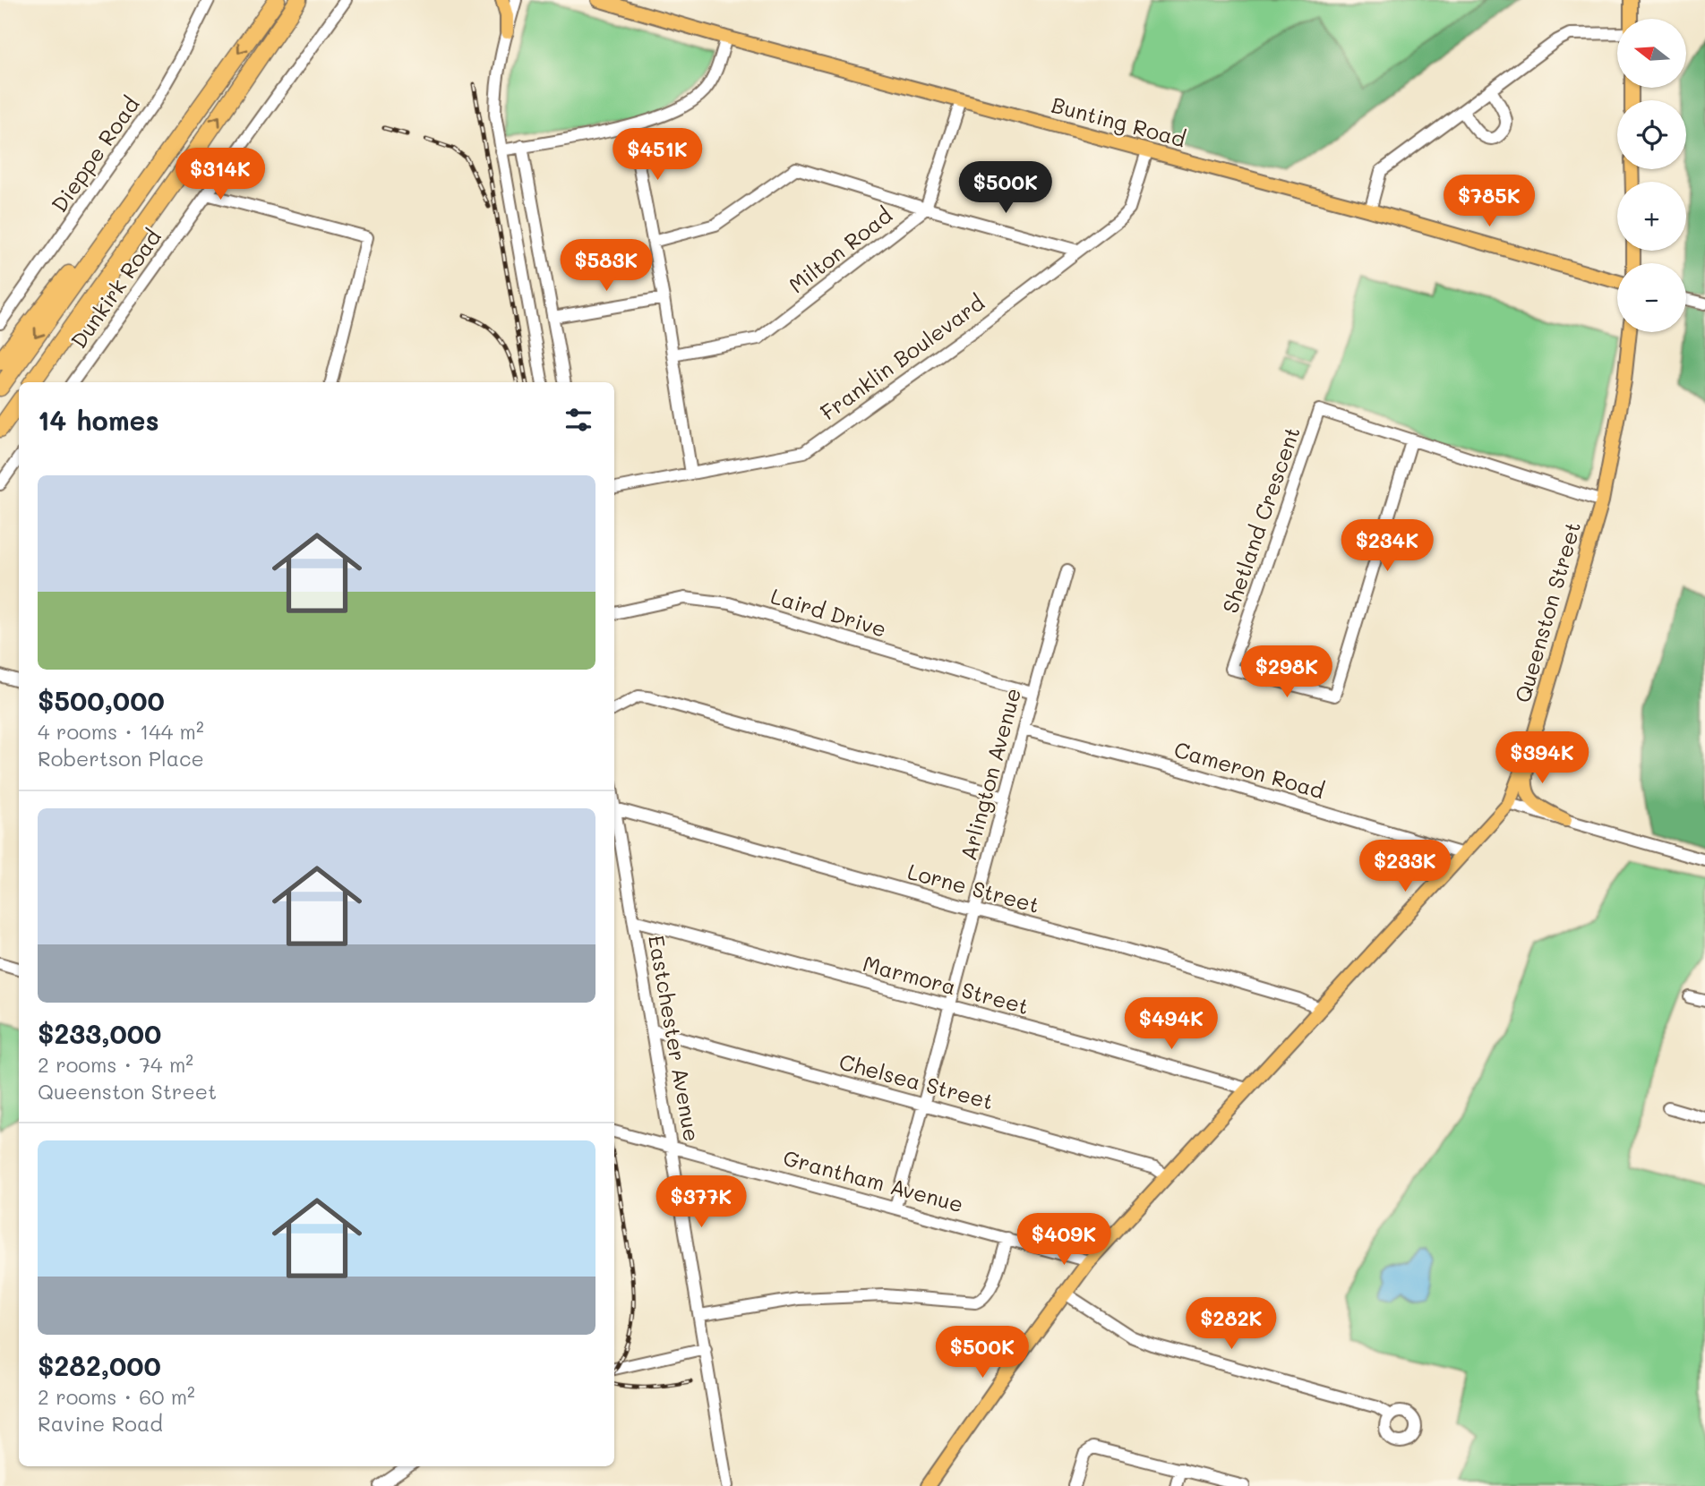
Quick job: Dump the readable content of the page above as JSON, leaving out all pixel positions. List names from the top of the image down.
{
  "streets": {
    "main road": ["Bunting Road", "Queenston Street"],
    "street": [
      "Dieppe Road",
      "Milton Road",
      "Dunkirk Road",
      "Franklin Boulevard",
      "Shetland Crescent",
      "Laird Drive",
      "Cameron Road",
      "Arlington Avenue",
      "Lorne Street",
      "Marmora Street",
      "Eastchester Avenue",
      "Chelsea Street",
      "Grantham Avenue"
    ]
  },
  "crossings": [
    ["Bunting Road", "Milton Road"],
    ["Bunting Road", "Franklin Boulevard"],
    ["Queenston Street", "Cameron Road"],
    ["Queenston Street", "Lorne Street"],
    ["Queenston Street", "Marmora Street"],
    ["Queenston Street", "Chelsea Street"],
    ["Queenston Street", "Grantham Avenue"],
    ["Laird Drive", "Arlington Avenue"],
    ["Cameron Road", "Arlington Avenue"],
    ["Arlington Avenue", "Lorne Street"],
    ["Arlington Avenue", "Marmora Street"],
    ["Arlington Avenue", "Chelsea Street"],
    ["Arlington Avenue", "Grantham Avenue"],
    ["Lorne Street", "Eastchester Avenue"],
    ["Marmora Street", "Eastchester Avenue"],
    ["Eastchester Avenue", "Chelsea Street"],
    ["Eastchester Avenue", "Grantham Avenue"]
  ],
  "north": "left",
  "page": {
    "map_buttons": ["+", "−"],
    "price": [
      "$451K",
      "$314K",
      "$500K",
      "$785K",
      "$583K",
      "$234K",
      "$298K",
      "$394K",
      "$233K",
      "$494K",
      "$377K",
      "$409K",
      "$282K",
      "$500K"
    ],
    "heading": "14 homes",
    "list": [
      {
        "name": "$500,000",
        "note": "4 rooms · 144 m² · Robertson Place"
      },
      {
        "name": "$233,000",
        "note": "2 rooms · 74 m² · Queenston Street"
      },
      {
        "name": "$282,000",
        "note": "2 rooms · 60 m² · Ravine Road"
      }
    ]
  }
}
